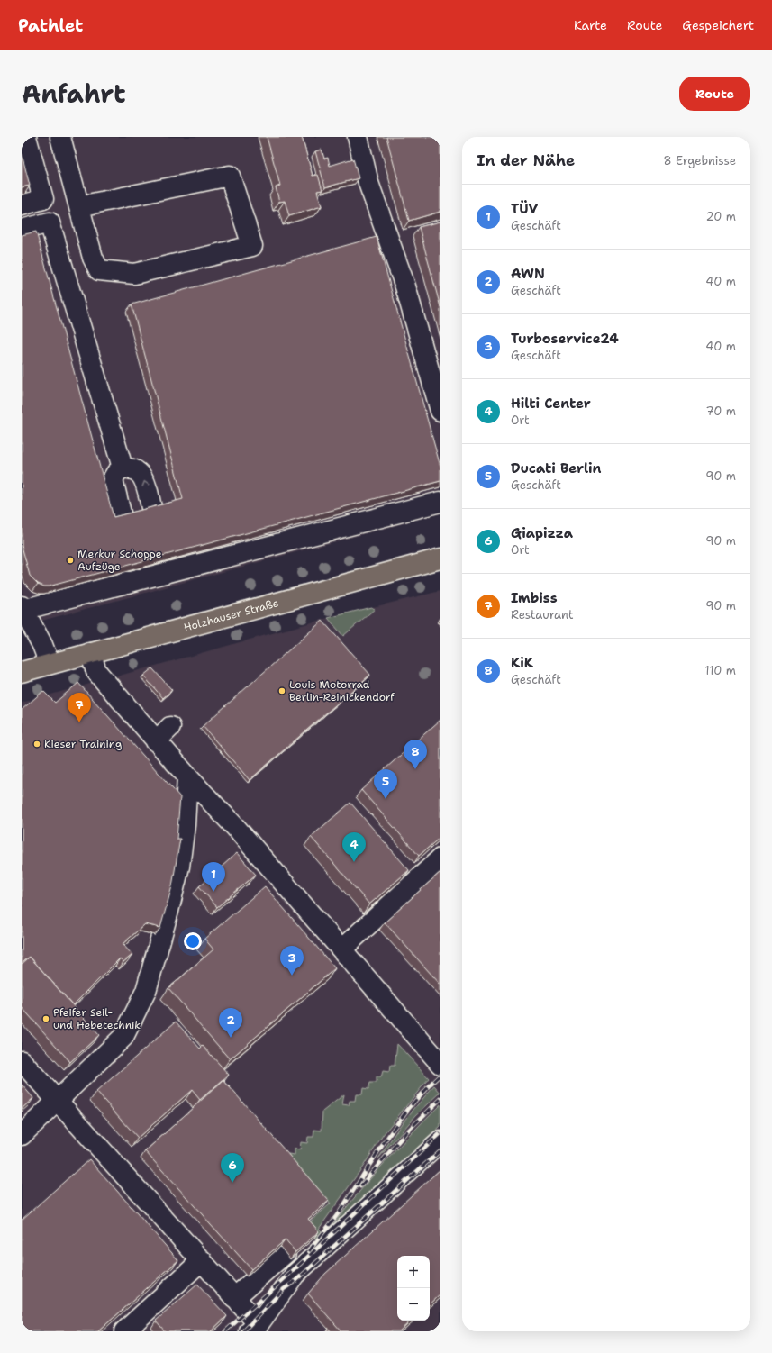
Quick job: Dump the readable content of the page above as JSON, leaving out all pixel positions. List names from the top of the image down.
{
  "streets": {
    "main road": ["Holzhauser Straße"]
  },
  "places": [
    "Merkur Schoppe Aufzüge",
    "Louis Motorrad Berlin-Reinickendorf",
    "Kieser Training",
    "Pfeifer Seil- und Hebetechnik"
  ],
  "page": {
    "header": "Pathlet",
    "nav": ["Karte", "Route", "Gespeichert"],
    "title": "Anfahrt",
    "buttons": "Route",
    "heading": ["In der Nähe", "8 Ergebnisse"],
    "list": [
      {
        "mark": "1",
        "name": "TÜV",
        "note": "Geschäft",
        "value": "20 m"
      },
      {
        "mark": "2",
        "name": "AWN",
        "note": "Geschäft",
        "value": "40 m"
      },
      {
        "mark": "3",
        "name": "Turboservice24",
        "note": "Geschäft",
        "value": "40 m"
      },
      {
        "mark": "4",
        "name": "Hilti Center",
        "note": "Ort",
        "value": "70 m"
      },
      {
        "mark": "5",
        "name": "Ducati Berlin",
        "note": "Geschäft",
        "value": "90 m"
      },
      {
        "mark": "6",
        "name": "Giapizza",
        "note": "Ort",
        "value": "90 m"
      },
      {
        "mark": "7",
        "name": "Imbiss",
        "note": "Restaurant",
        "value": "90 m"
      },
      {
        "mark": "8",
        "name": "KiK",
        "note": "Geschäft",
        "value": "110 m"
      }
    ],
    "pins": [
      "7",
      "8",
      "5",
      "4",
      "1",
      "3",
      "2",
      "6"
    ],
    "map_buttons": ["+", "−"]
  }
}
